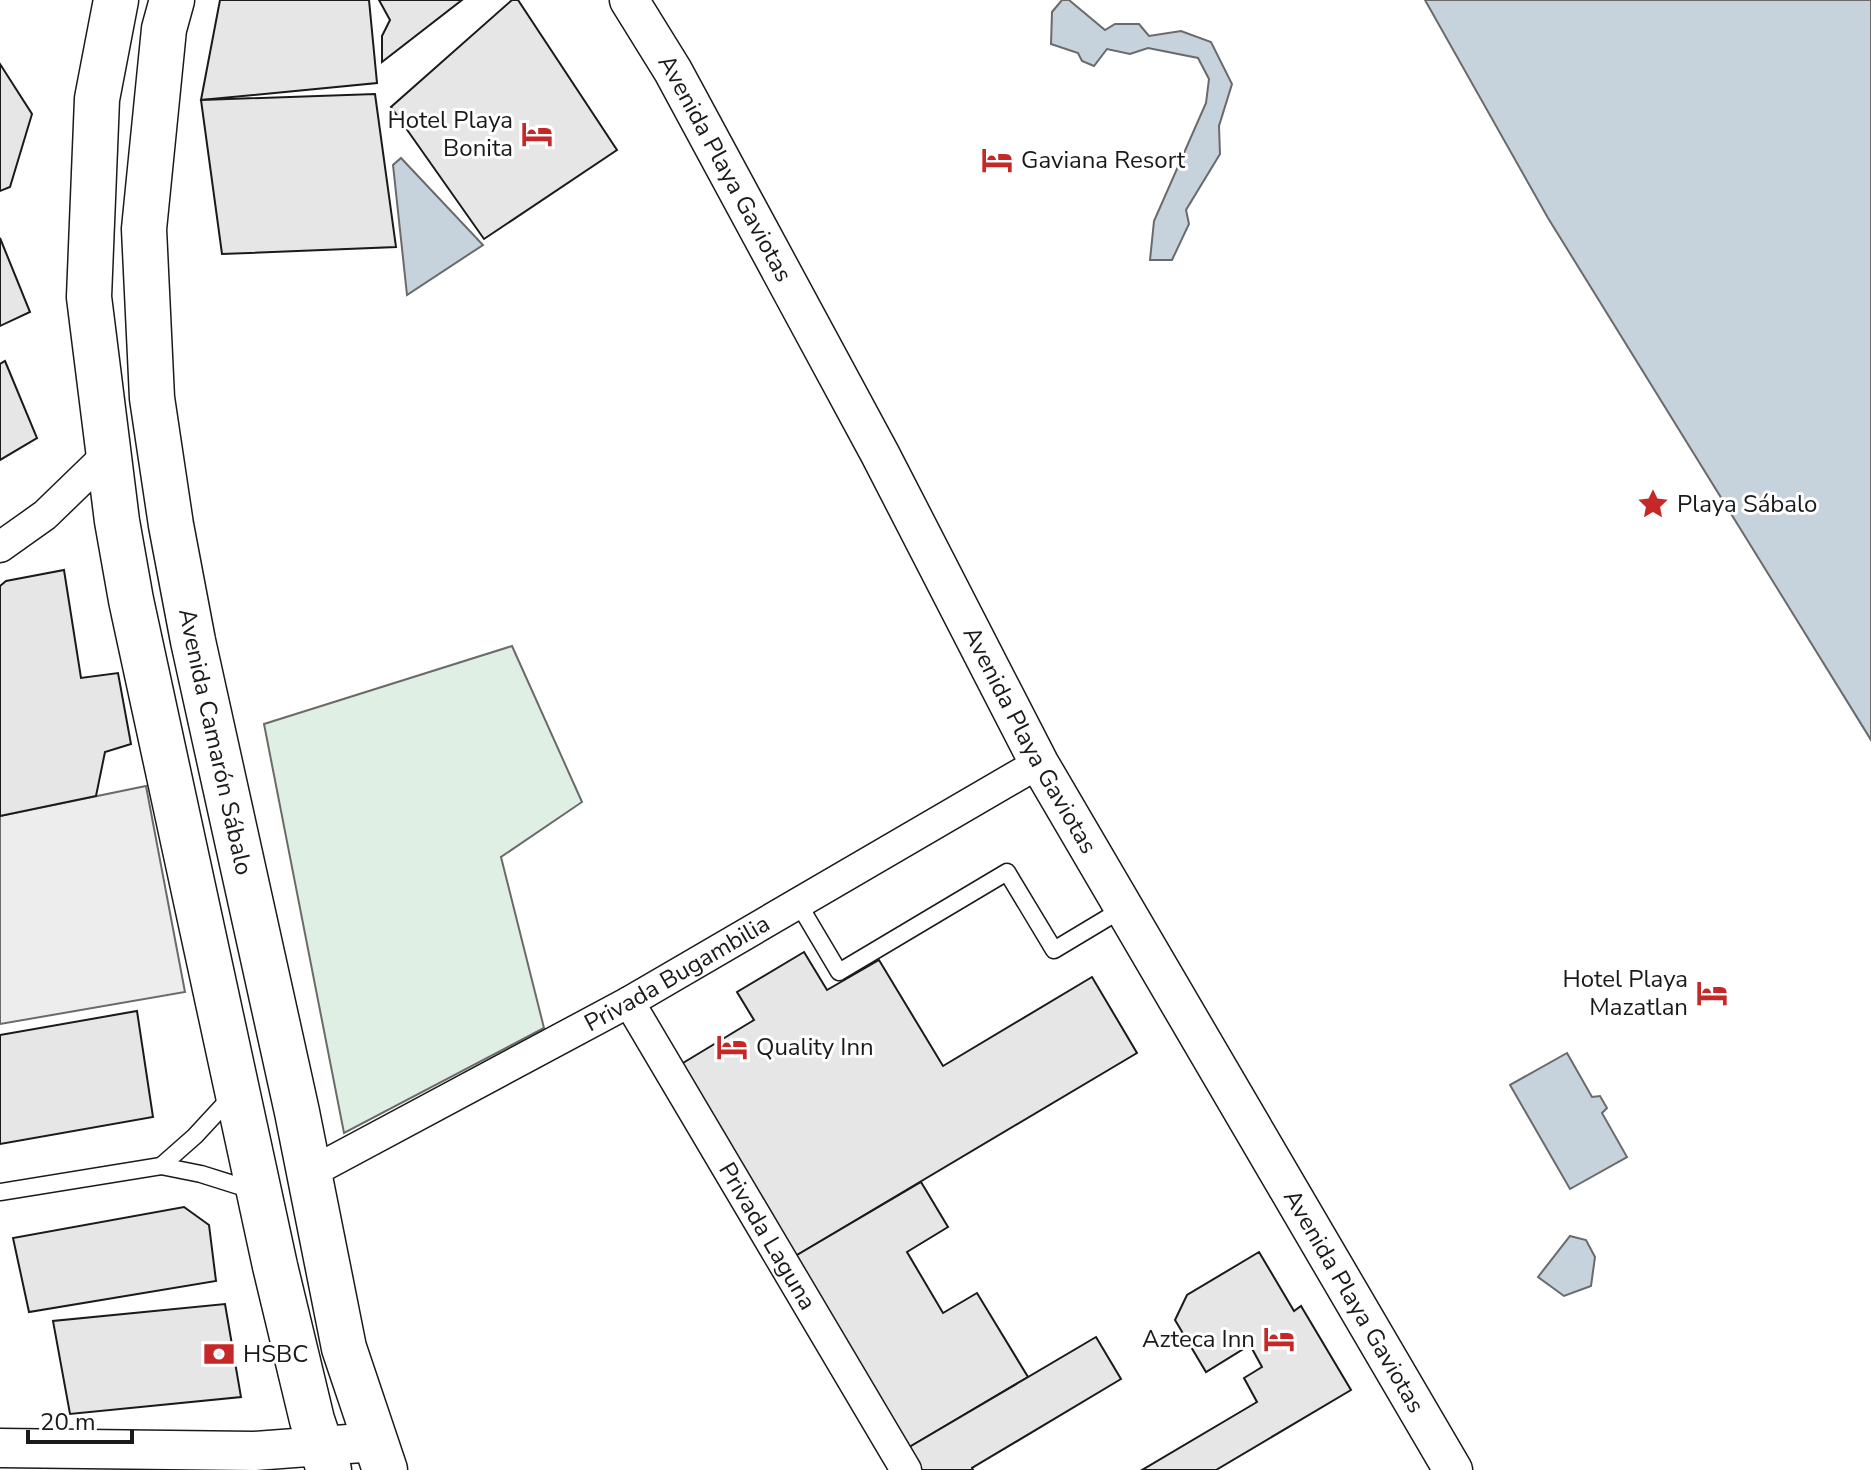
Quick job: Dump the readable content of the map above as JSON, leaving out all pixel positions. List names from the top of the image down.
{
  "streets": {
    "main road": ["Avenida Camarón Sábalo"],
    "street": ["Avenida Playa Gaviotas", "Privada Bugambilia", "Privada Laguna"]
  },
  "crossings": [
    ["Avenida Playa Gaviotas", "Privada Bugambilia"],
    ["Avenida Camarón Sábalo", "Privada Bugambilia"],
    ["Privada Bugambilia", "Privada Laguna"]
  ],
  "places": {
    "hotel": [
      "Hotel Playa Bonita",
      "Gaviana Resort",
      "Hotel Playa Mazatlan",
      "Quality Inn",
      "Azteca Inn"
    ],
    "place": ["Playa Sábalo"],
    "bank": ["HSBC"]
  },
  "scale_bar": "20 m"
}
